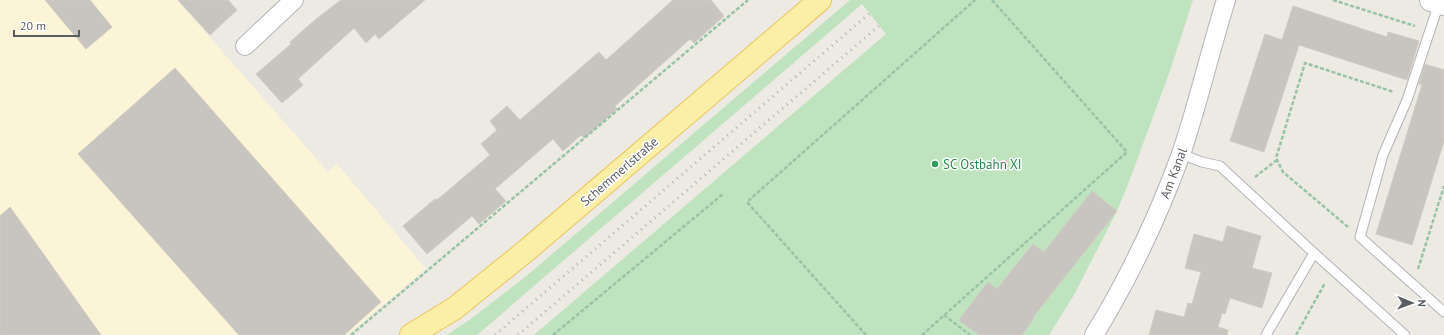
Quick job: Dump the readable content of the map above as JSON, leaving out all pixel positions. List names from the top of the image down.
{
  "streets": {
    "main road": ["Schemmerlstraße"],
    "street": ["Am Kanal"]
  },
  "places": ["SC Ostbahn XI"],
  "scale_bar": "20 m",
  "north": "right"
}
